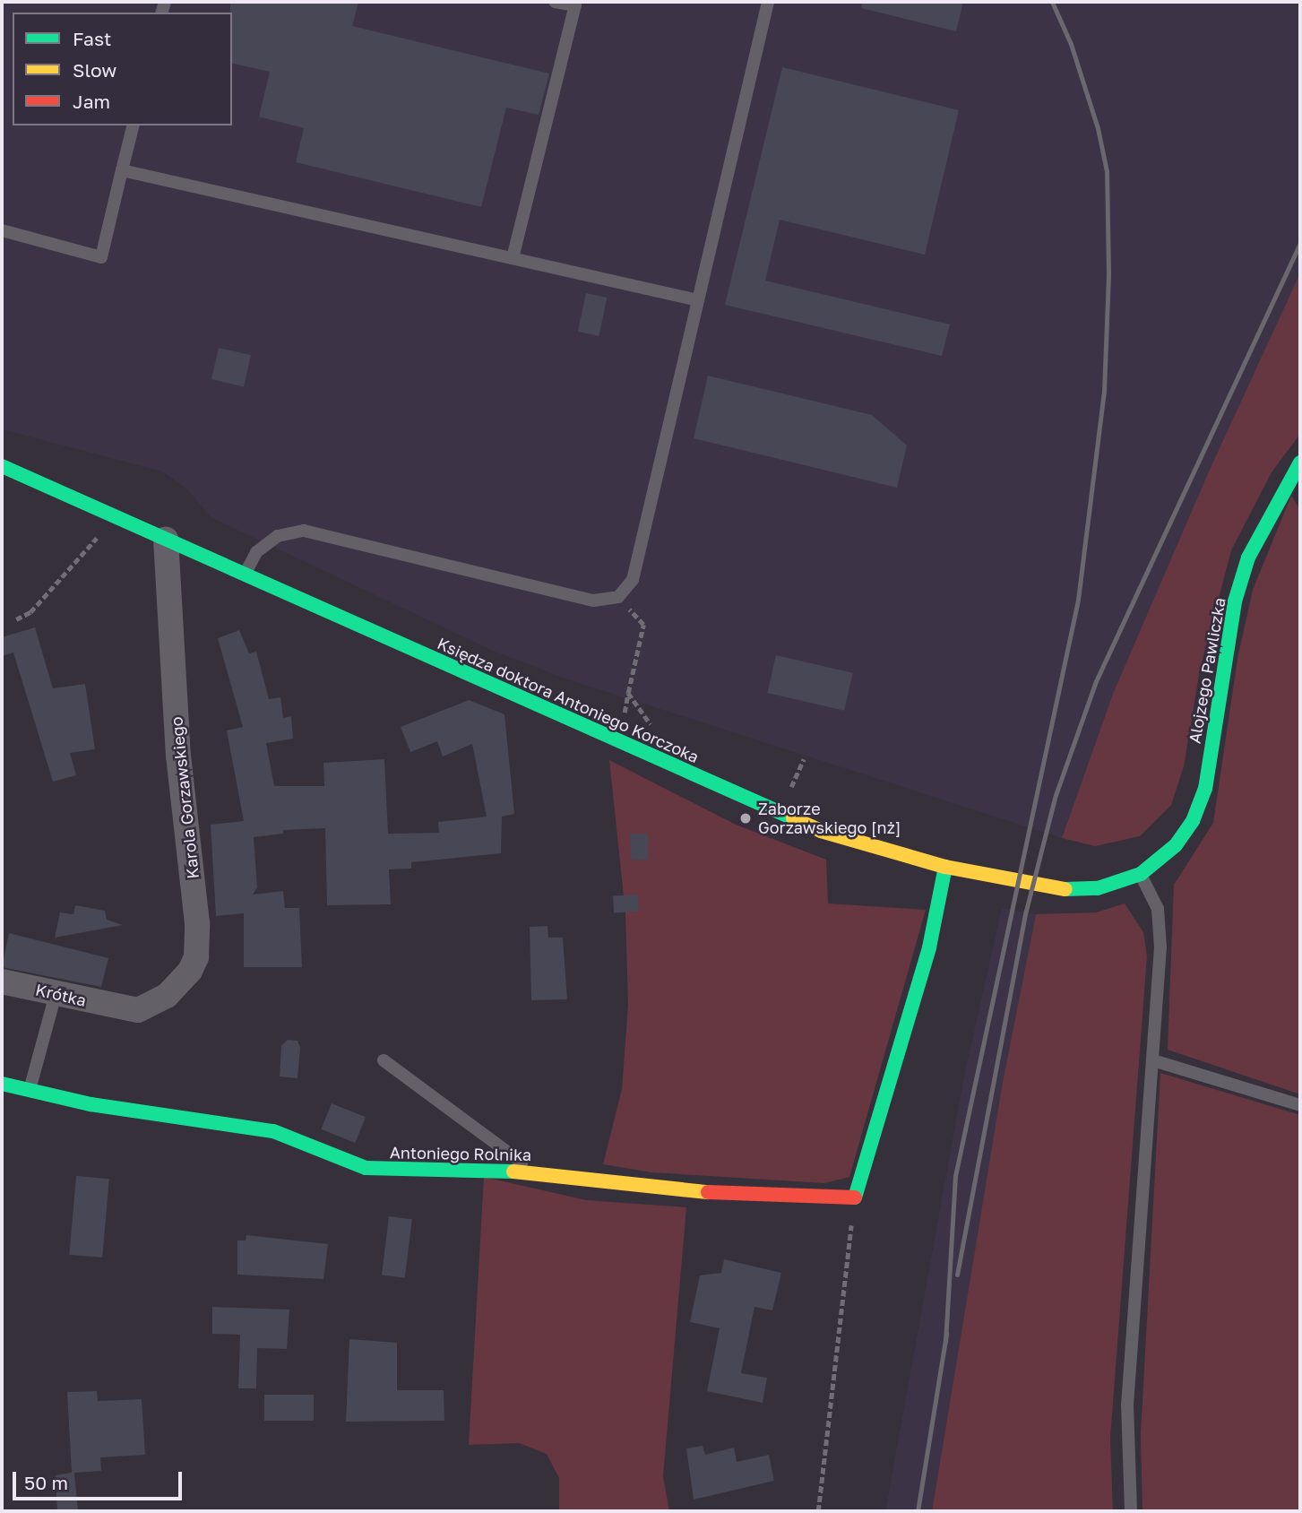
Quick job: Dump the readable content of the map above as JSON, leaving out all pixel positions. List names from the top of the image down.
{
  "streets": {
    "street": [
      "Alojzego Pawliczka",
      "Księdza doktora Antoniego Korczoka",
      "Karola Gorzawskiego",
      "Krótka",
      "Antoniego Rolnika"
    ]
  },
  "crossings": [
    ["Alojzego Pawliczka", "Księdza doktora Antoniego Korczoka"],
    ["Księdza doktora Antoniego Korczoka", "Karola Gorzawskiego"],
    ["Karola Gorzawskiego", "Krótka"]
  ],
  "places": ["Zaborze Gorzawskiego [nż]"],
  "legend": ["Fast", "Slow", "Jam"],
  "scale_bar": "50 m"
}
